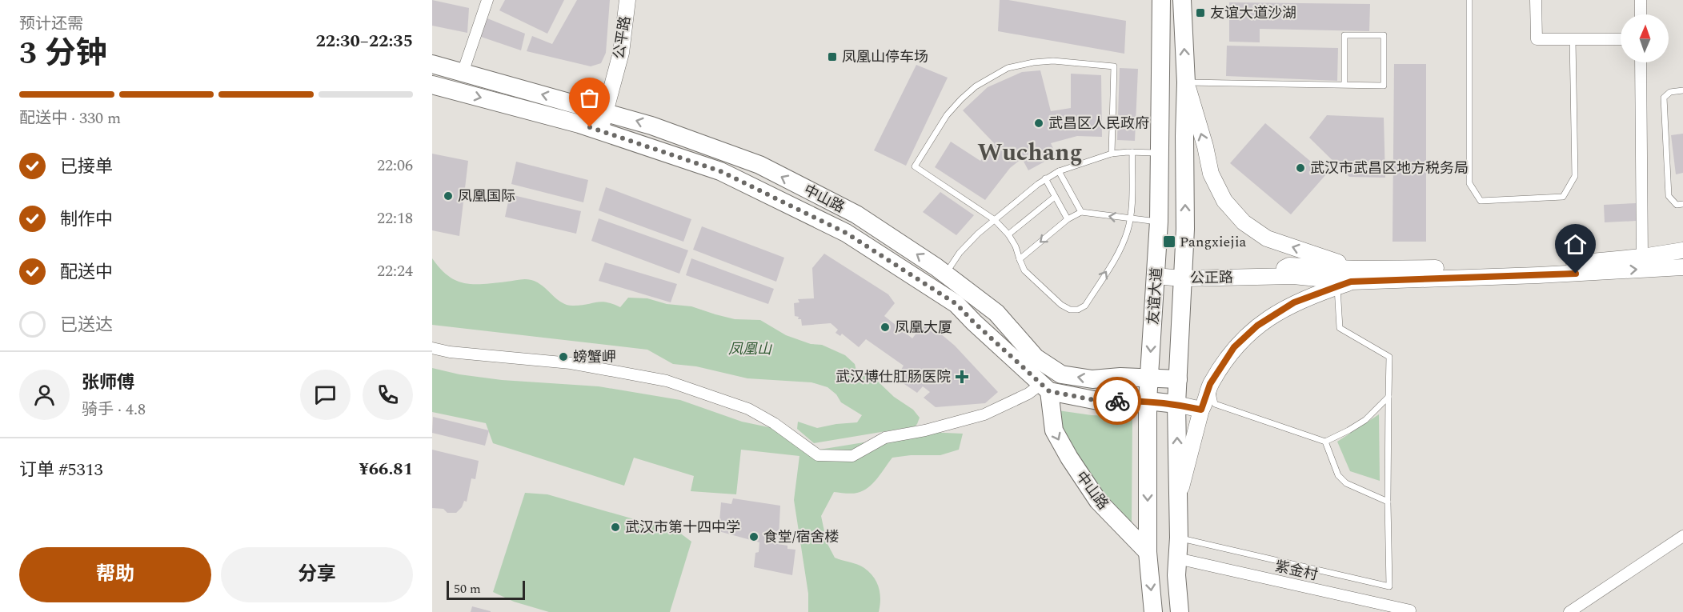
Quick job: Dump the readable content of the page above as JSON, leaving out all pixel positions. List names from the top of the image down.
{
  "streets": {
    "main road": [
      "公平路",
      "中山路",
      "公正路",
      "友谊大道"
    ],
    "street": ["紫金村"]
  },
  "crossings": [
    ["公平路", "中山路"],
    ["中山路", "友谊大道"],
    ["公正路", "友谊大道"]
  ],
  "districts": ["Wuchang"],
  "parks": ["凤凰山"],
  "places": {
    "transit": ["友谊大道沙湖", "凤凰山停车场", "Pangxiejia"],
    "other": [
      "武昌区人民政府",
      "武汉市武昌区地方税务局",
      "凤凰国际",
      "凤凰大厦",
      "螃蟹岬",
      "武汉市第十四中学",
      "食堂/宿舍楼"
    ],
    "health": ["武汉博仕肛肠医院"]
  },
  "scale_bar": "50 m",
  "north": "top",
  "page": {
    "heading": ["3 分钟", "预计还需", "22:30–22:35"],
    "panel": [
      "张师傅",
      "骑手 · 4.8",
      "订单 #5313",
      "¥66.81"
    ],
    "bar": "配送中 · 330 m",
    "list": [
      ["已接单", "22:06"],
      ["制作中", "22:18"],
      ["配送中", "22:24"],
      "已送达"
    ],
    "buttons": ["帮助", "分享"],
    "scale": "50 m"
  }
}
